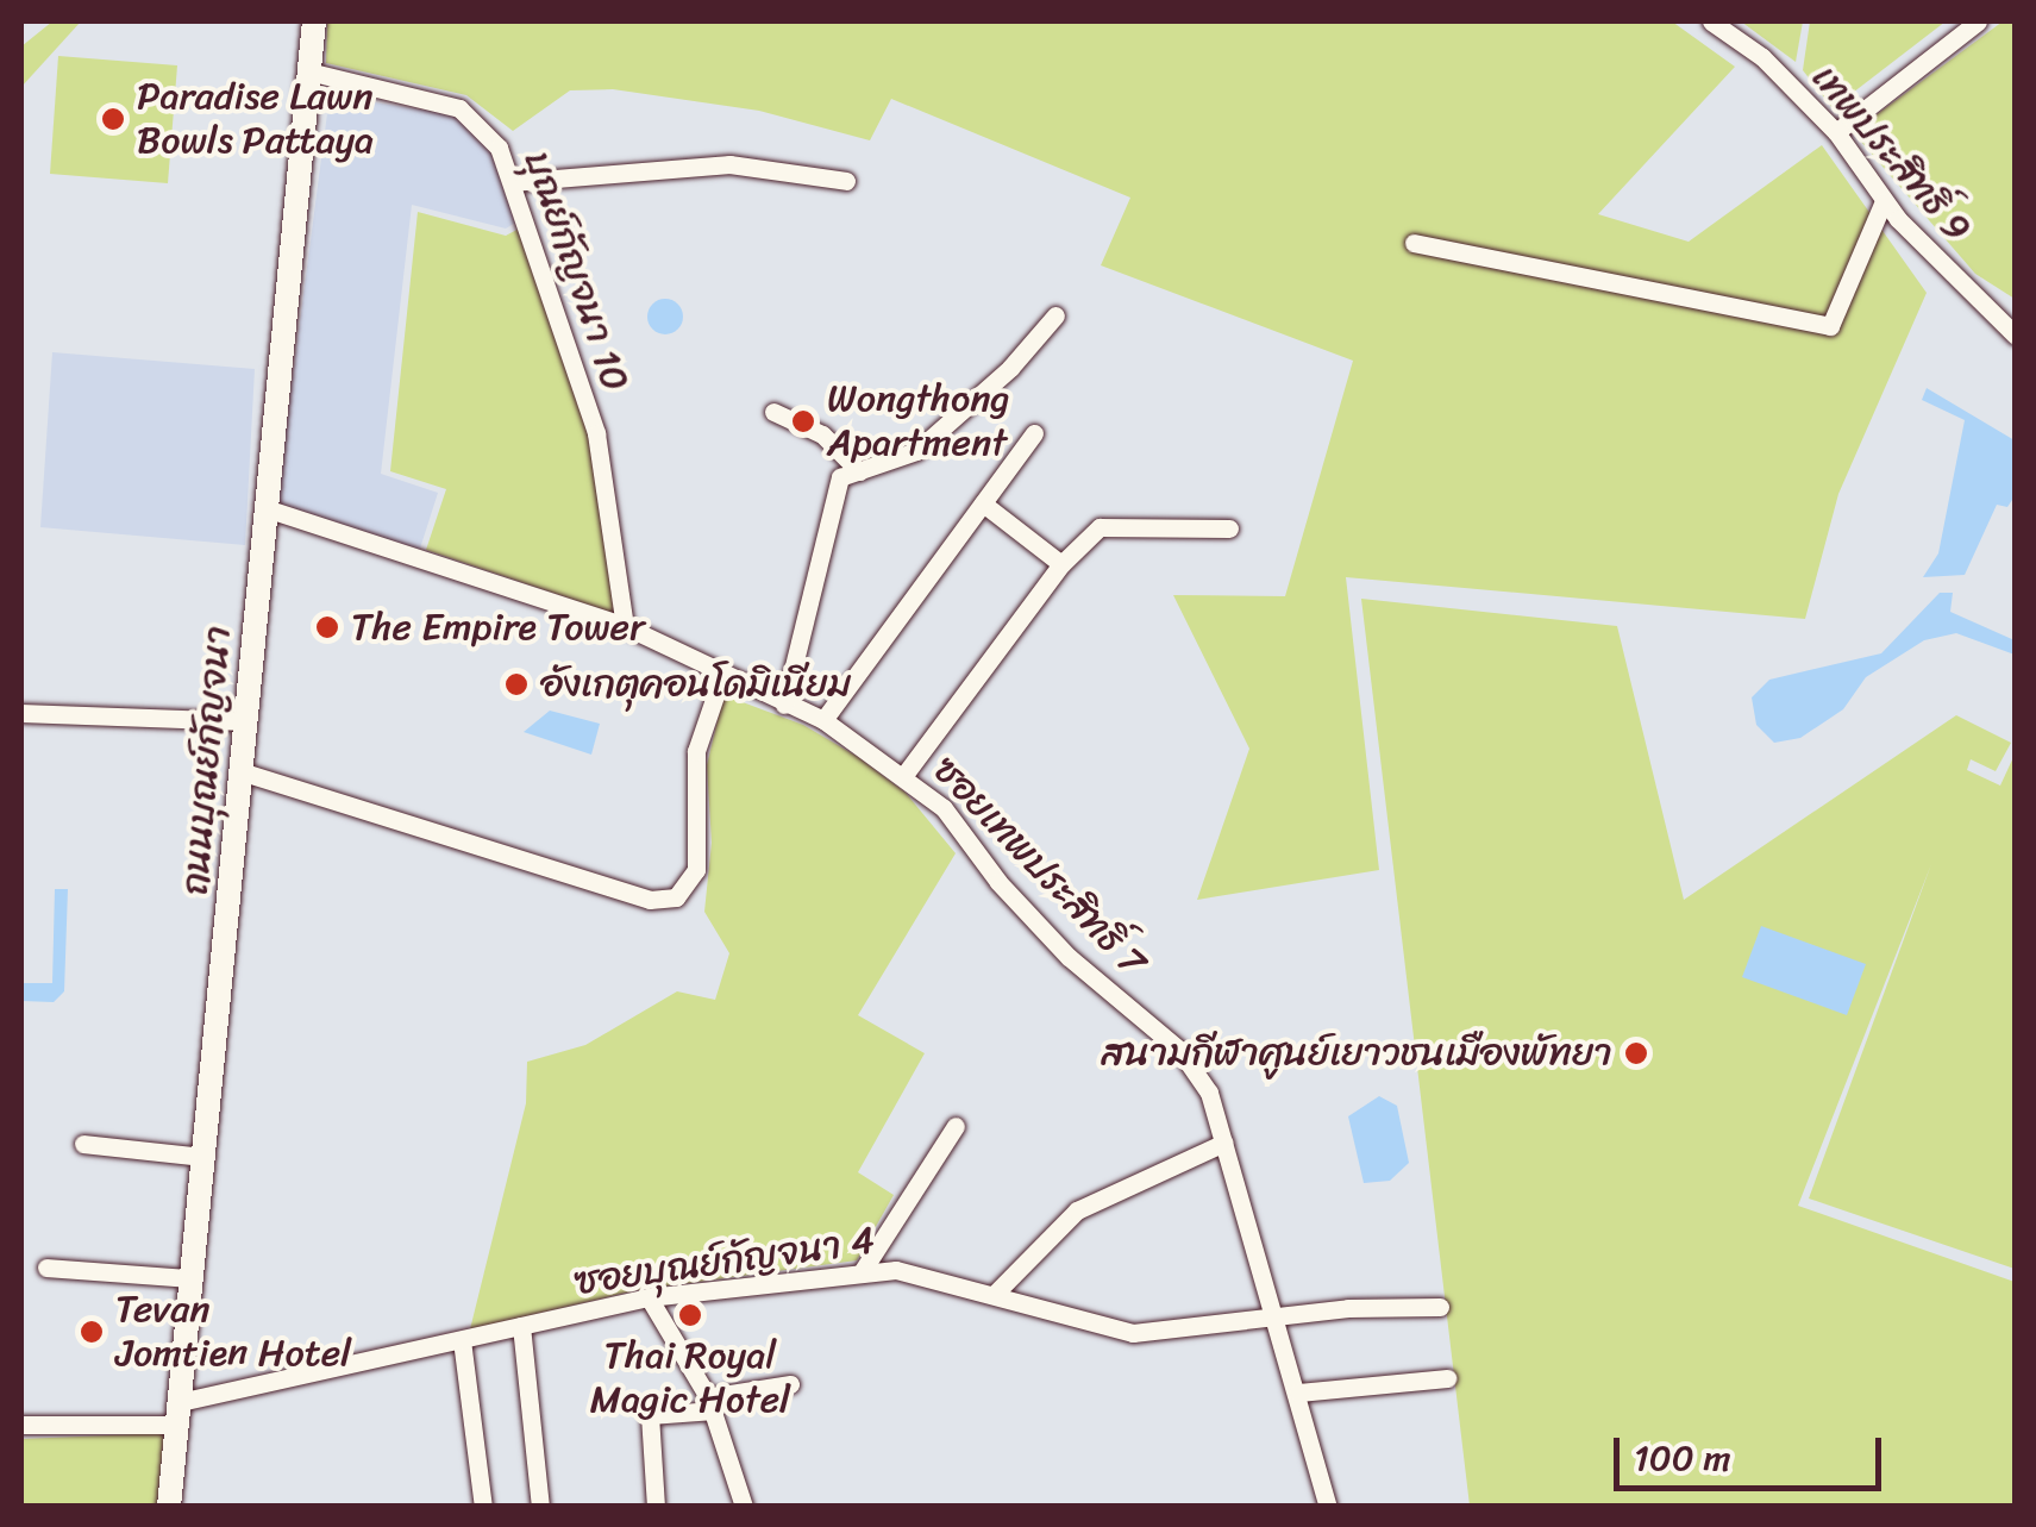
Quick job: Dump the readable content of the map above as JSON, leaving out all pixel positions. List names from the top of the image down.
{
  "streets": {
    "street": [
      "เทพประสิทธิ์ 9",
      "บุณย์กัญจนา 10",
      "ถนนบุณย์กัญจนา",
      "ซอยเทพประสิทธิ์ 7",
      "ซอยบุณย์กัญจนา 4"
    ]
  },
  "crossings": [
    ["บุณย์กัญจนา 10", "ถนนบุณย์กัญจนา"],
    ["บุณย์กัญจนา 10", "ซอยเทพประสิทธิ์ 7"],
    ["ถนนบุณย์กัญจนา", "ซอยเทพประสิทธิ์ 7"],
    ["ถนนบุณย์กัญจนา", "ซอยบุณย์กัญจนา 4"],
    ["ซอยเทพประสิทธิ์ 7", "ซอยบุณย์กัญจนา 4"]
  ],
  "places": [
    "Paradise Lawn Bowls Pattaya",
    "Wongthong Apartment",
    "The Empire Tower",
    "อังเกตุคอนโดมิเนียม",
    "สนามกีฬาศูนย์เยาวชนเมืองพัทยา",
    "Thai Royal Magic Hotel",
    "Tevan Jomtien Hotel"
  ],
  "scale_bar": "100 m"
}
